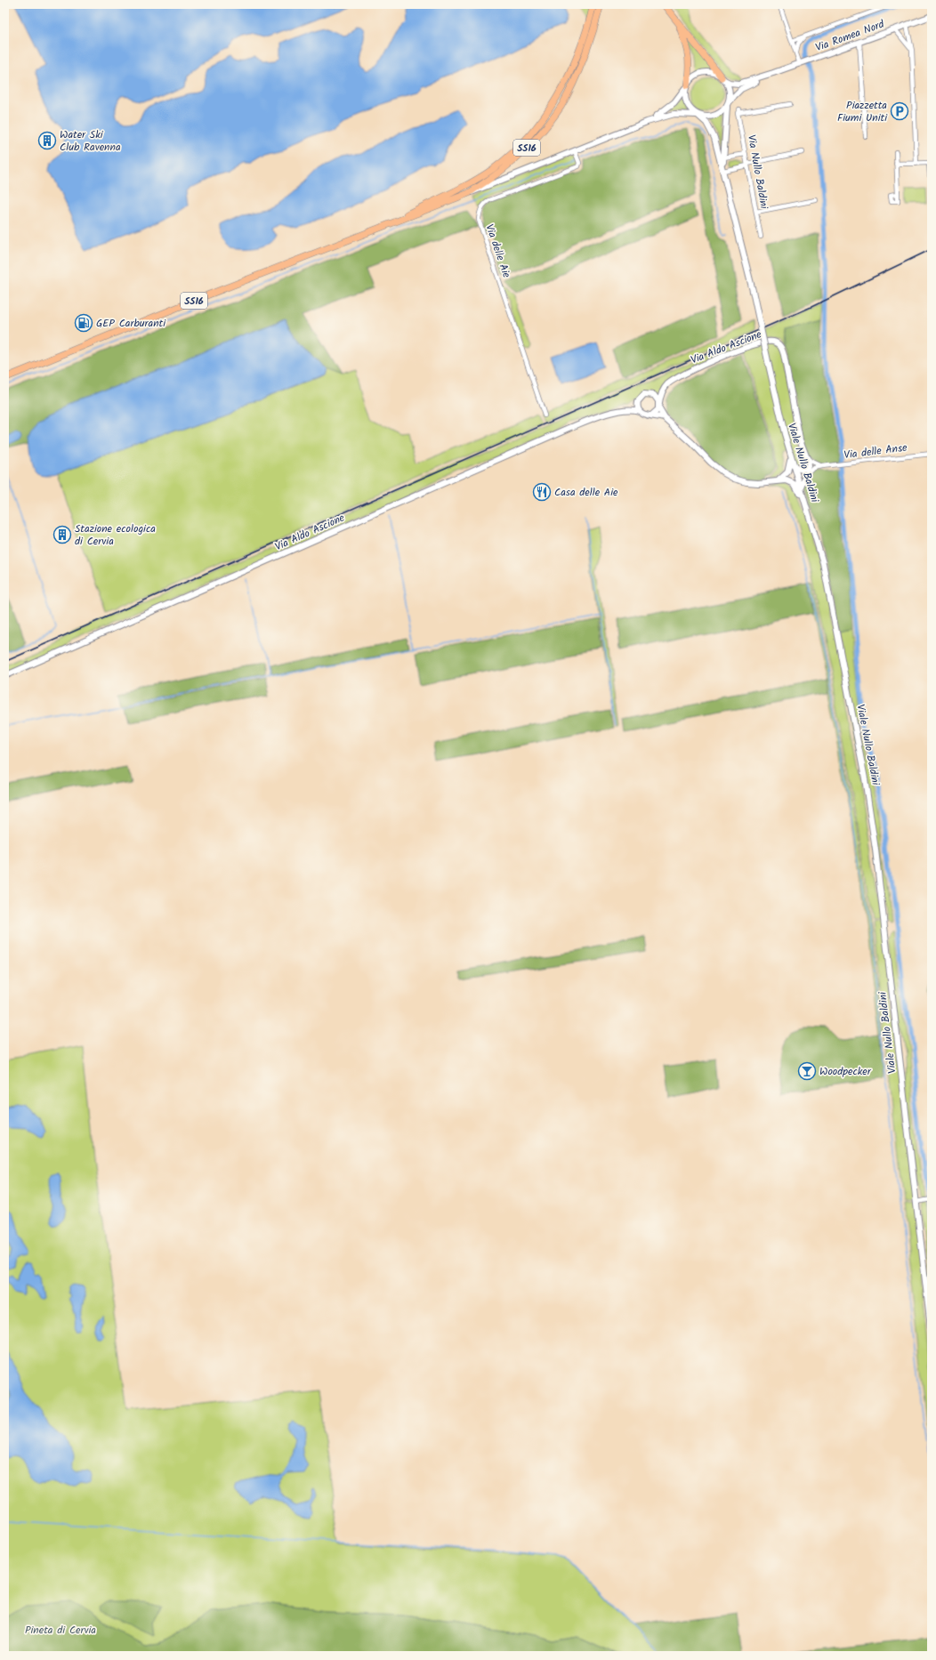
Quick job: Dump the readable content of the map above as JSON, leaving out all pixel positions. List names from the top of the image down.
{
  "streets": {
    "main road": ["SS16"],
    "street": [
      "Via Romea Nord",
      "Via Nullo Baldini",
      "Via delle Aie",
      "Via Aldo Ascione",
      "Via delle Anse",
      "Viale Nullo Baldini"
    ]
  },
  "crossings": [
    ["Via Romea Nord", "Viale Nullo Baldini"],
    ["Via Aldo Ascione", "Via delle Anse"]
  ],
  "parks": ["Pineta di Cervia"],
  "places": {
    "parking": ["Piazzetta Fiumi Uniti"],
    "building": ["Water Ski Club Ravenna", "Stazione ecologica di Cervia"],
    "fuel station": ["GEP Carburanti"],
    "restaurant": ["Casa delle Aie"],
    "bar": ["Woodpecker"]
  }
}
